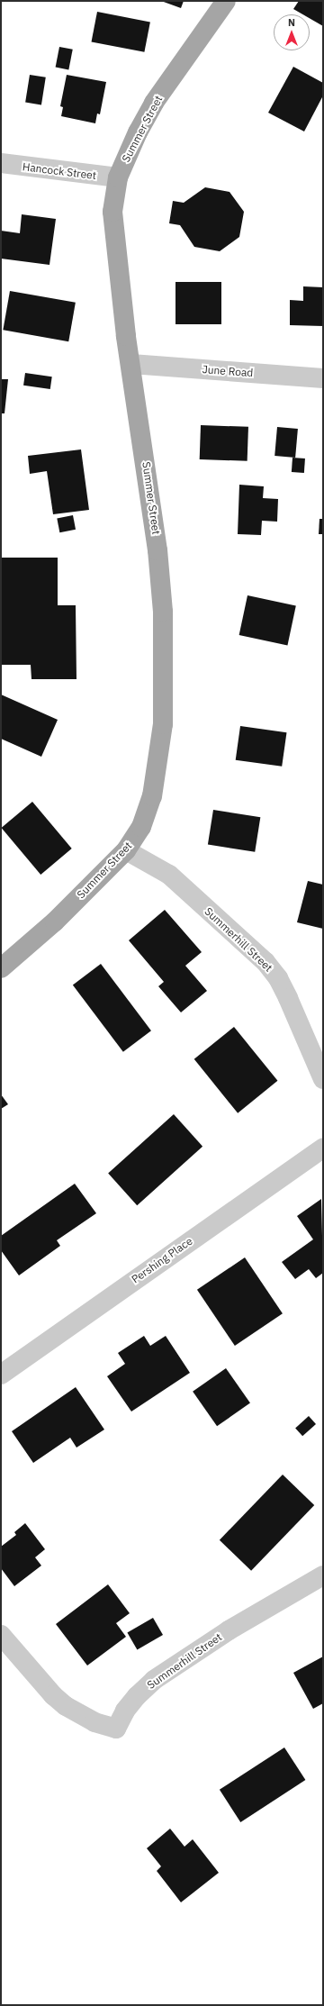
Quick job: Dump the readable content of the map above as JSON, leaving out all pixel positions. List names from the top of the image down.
{
  "streets": {
    "main road": ["Summer Street"],
    "street": [
      "Hancock Street",
      "June Road",
      "Summerhill Street",
      "Pershing Place"
    ]
  },
  "crossings": [
    ["Summer Street", "Hancock Street"],
    ["Summer Street", "June Road"],
    ["Summer Street", "Summerhill Street"]
  ],
  "north": "top"
}
